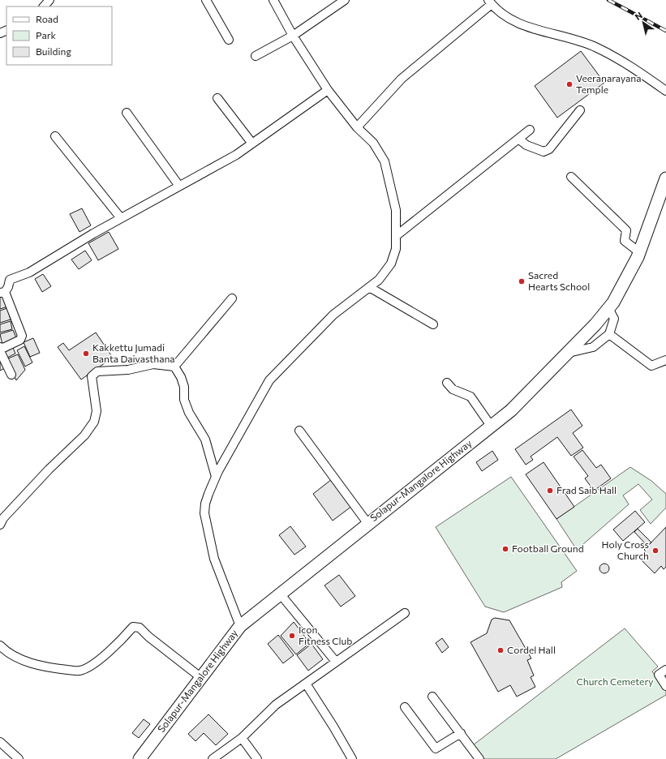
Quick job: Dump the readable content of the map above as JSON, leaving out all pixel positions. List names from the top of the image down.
{
  "streets": {
    "highway": ["Solapur-Mangalore Highway"]
  },
  "parks": ["Church Cemetery"],
  "places": [
    "Veeranarayana Temple",
    "Sacred Hearts School",
    "Kakkettu Jumadi Banta Daivasthana",
    "Frad Saib Hall",
    "Football Ground",
    "Holy Cross Church",
    "Icon Fitness Club",
    "Cordel Hall"
  ],
  "legend": ["Road", "Park", "Building"],
  "north": "top left"
}
